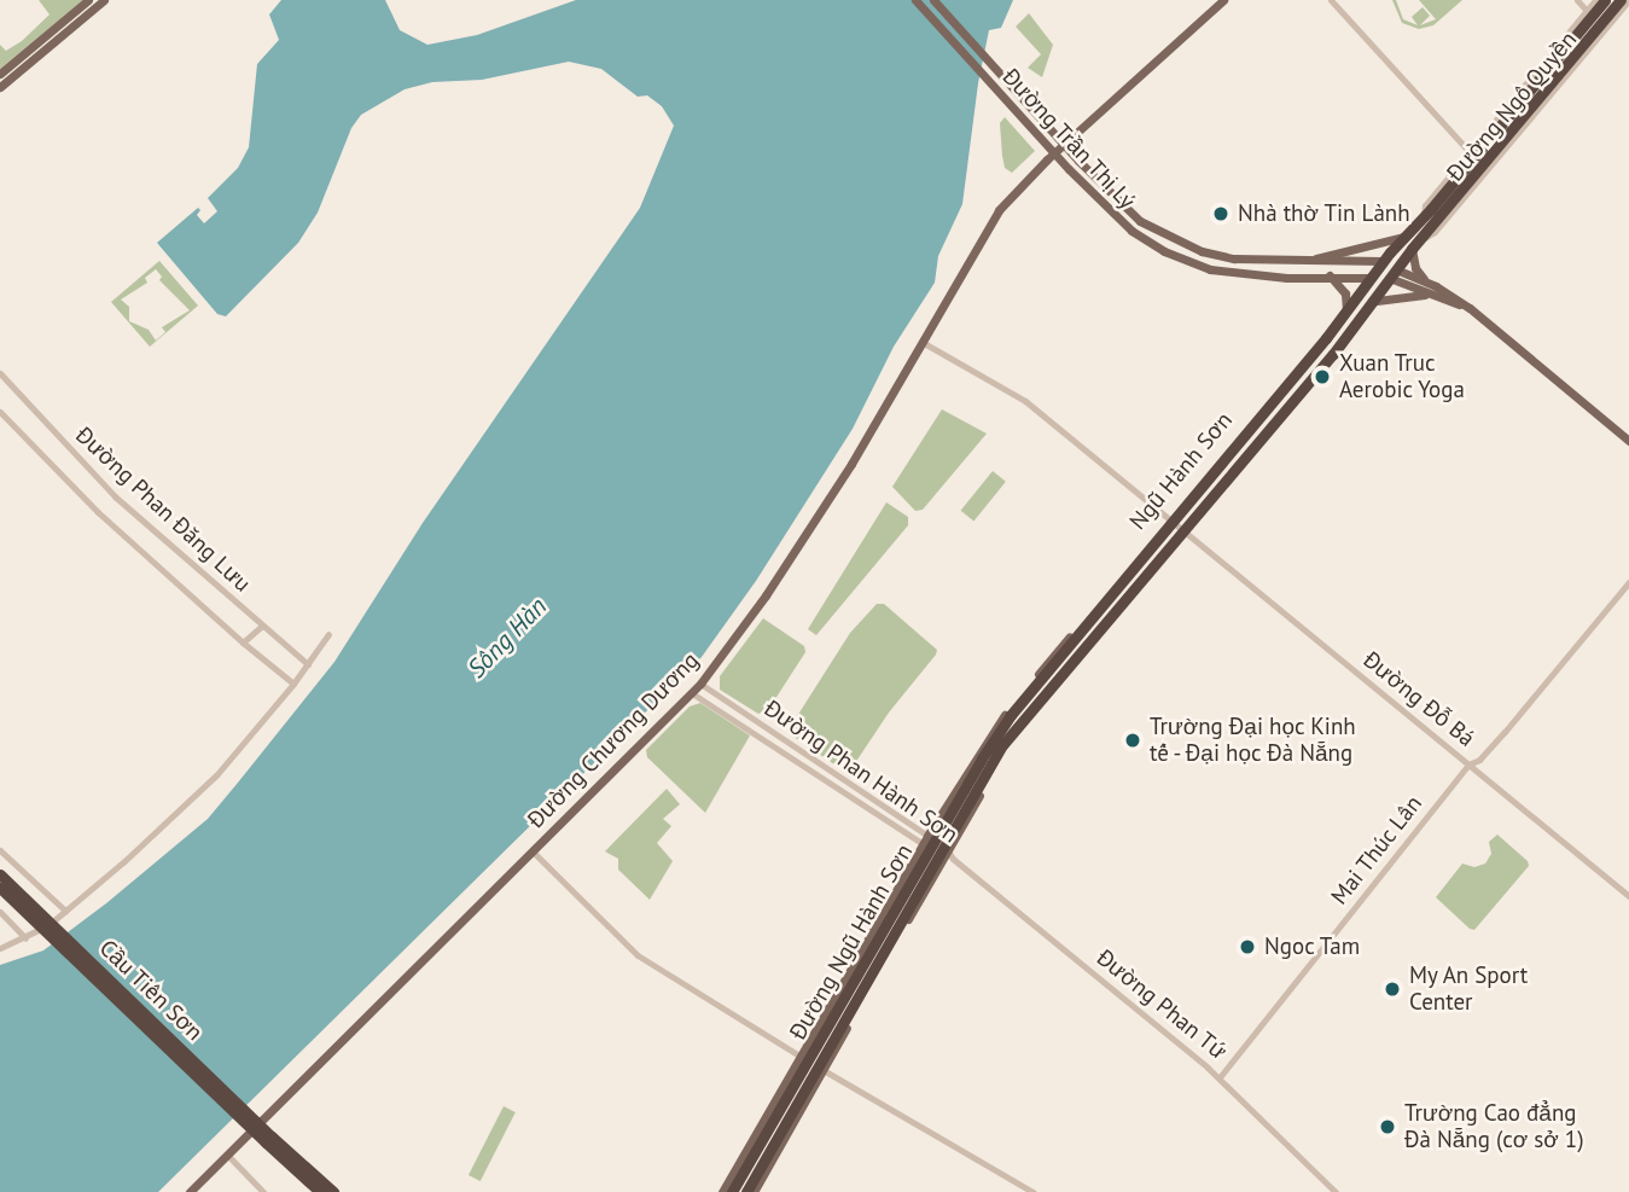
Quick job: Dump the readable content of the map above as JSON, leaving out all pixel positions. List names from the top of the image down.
{
  "streets": {
    "highway": [
      "Đường Ngô Quyền",
      "Ngũ Hành Sơn",
      "Đường Ngũ Hành Sơn",
      "Cầu Tiên Sơn"
    ],
    "main road": ["Đường Trần Thị Lý", "Đường Chương Dương"],
    "street": [
      "Đường Phan Đăng Lưu",
      "Đường Đỗ Bá",
      "Đường Phan Hành Sơn",
      "Mai Thúc Lân",
      "Đường Phan Tứ"
    ]
  },
  "crossings": [
    ["Đường Ngô Quyền", "Đường Trần Thị Lý"],
    ["Ngũ Hành Sơn", "Đường Đỗ Bá"],
    ["Ngũ Hành Sơn", "Đường Phan Hành Sơn"],
    ["Ngũ Hành Sơn", "Đường Ngũ Hành Sơn"],
    ["Ngũ Hành Sơn", "Đường Phan Tứ"],
    ["Đường Đỗ Bá", "Đường Chương Dương"],
    ["Đường Đỗ Bá", "Mai Thúc Lân"],
    ["Đường Chương Dương", "Đường Phan Hành Sơn"],
    ["Đường Phan Hành Sơn", "Đường Ngũ Hành Sơn"],
    ["Đường Phan Hành Sơn", "Đường Phan Tứ"],
    ["Mai Thúc Lân", "Đường Phan Tứ"],
    ["Đường Ngũ Hành Sơn", "Đường Phan Tứ"]
  ],
  "water": ["Sông Hàn"],
  "places": [
    "Nhà thờ Tin Lành",
    "Xuan Truc Aerobic Yoga",
    "Trường Đại học Kinh tế - Đại học Đà Nẵng",
    "Ngoc Tam",
    "My An Sport Center",
    "Trường Cao đẳng Đà Nẵng (cơ sở 1)"
  ]
}
